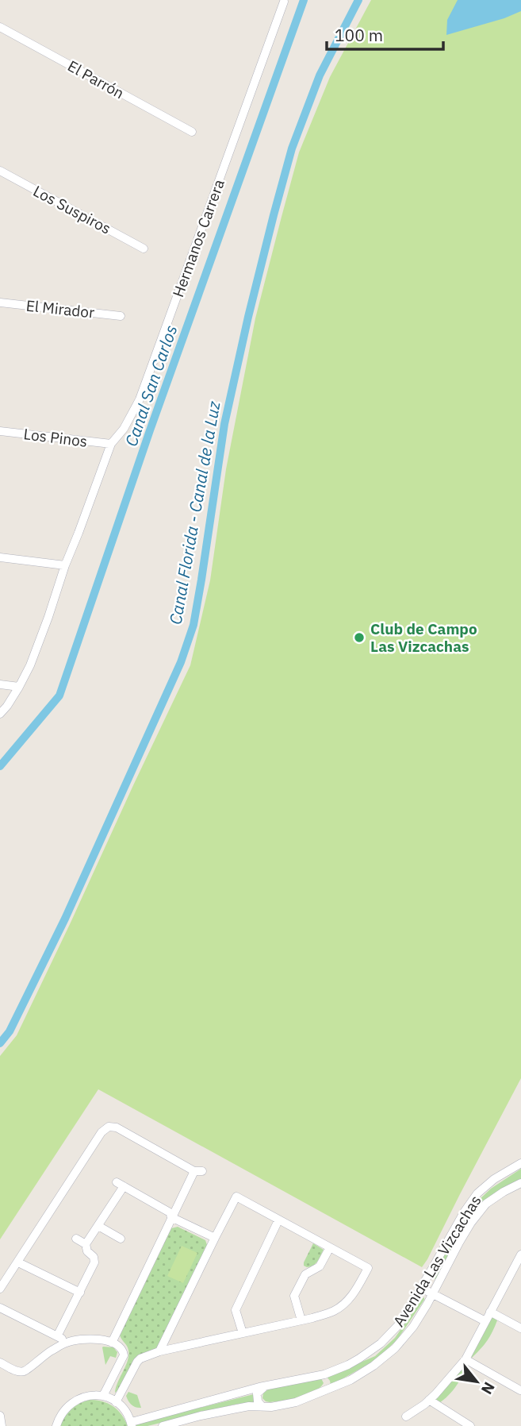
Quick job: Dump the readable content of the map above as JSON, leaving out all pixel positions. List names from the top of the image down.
{
  "streets": {
    "street": [
      "El Parrón",
      "Los Suspiros",
      "Hermanos Carrera",
      "El Mirador",
      "Los Pinos",
      "Avenida Las Vizcachas"
    ]
  },
  "crossings": [
    ["Hermanos Carrera", "Los Pinos"]
  ],
  "water": ["Canal San Carlos", "Canal Florida - Canal de la Luz"],
  "places": ["Club de Campo Las Vizcachas"],
  "scale_bar": "100 m",
  "north": "bottom right"
}
